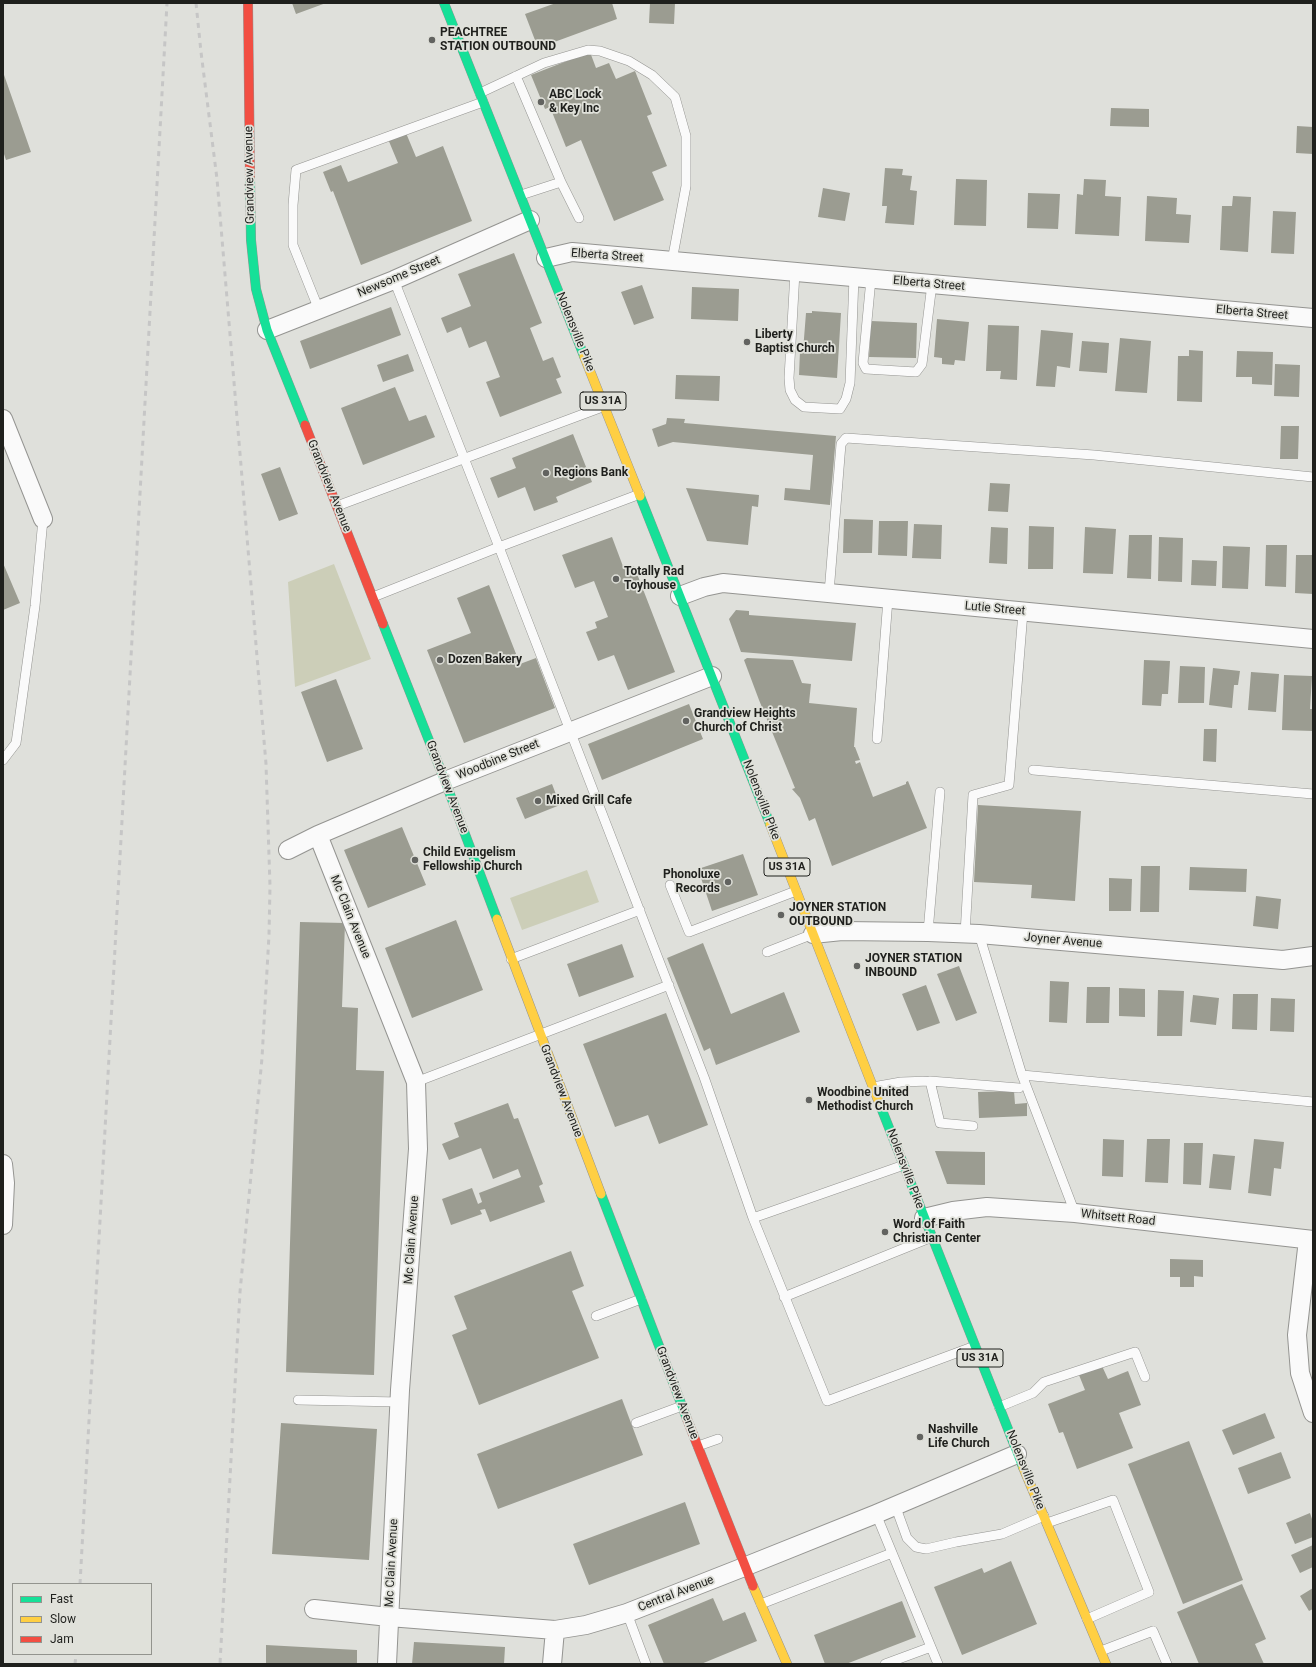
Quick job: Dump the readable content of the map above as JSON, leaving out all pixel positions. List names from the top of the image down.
{
  "streets": {
    "main road": ["Grandview Avenue", "Nolensville Pike", "US 31A"],
    "street": [
      "Elberta Street",
      "Newsome Street",
      "Lutie Street",
      "Woodbine Street",
      "Mc Clain Avenue",
      "Joyner Avenue",
      "Whitsett Road",
      "Central Avenue"
    ]
  },
  "crossings": [
    ["Grandview Avenue", "Newsome Street"],
    ["Grandview Avenue", "Woodbine Street"],
    ["Grandview Avenue", "Central Avenue"],
    ["Elberta Street", "Nolensville Pike"],
    ["Newsome Street", "Nolensville Pike"],
    ["Nolensville Pike", "Lutie Street"],
    ["Nolensville Pike", "Woodbine Street"],
    ["Nolensville Pike", "Joyner Avenue"],
    ["Nolensville Pike", "Whitsett Road"],
    ["Nolensville Pike", "Central Avenue"],
    ["Woodbine Street", "Mc Clain Avenue"],
    ["Mc Clain Avenue", "Central Avenue"]
  ],
  "places": [
    "PEACHTREE STATION OUTBOUND",
    "ABC Lock & Key Inc",
    "Liberty Baptist Church",
    "Regions Bank",
    "Totally Rad Toyhouse",
    "Dozen Bakery",
    "Grandview Heights Church of Christ",
    "Mixed Grill Cafe",
    "Child Evangelism Fellowship Church",
    "Phonoluxe Records",
    "JOYNER STATION OUTBOUND",
    "JOYNER STATION INBOUND",
    "Woodbine United Methodist Church",
    "Word of Faith Christian Center",
    "Nashville Life Church"
  ],
  "legend": ["Fast", "Slow", "Jam"]
}
